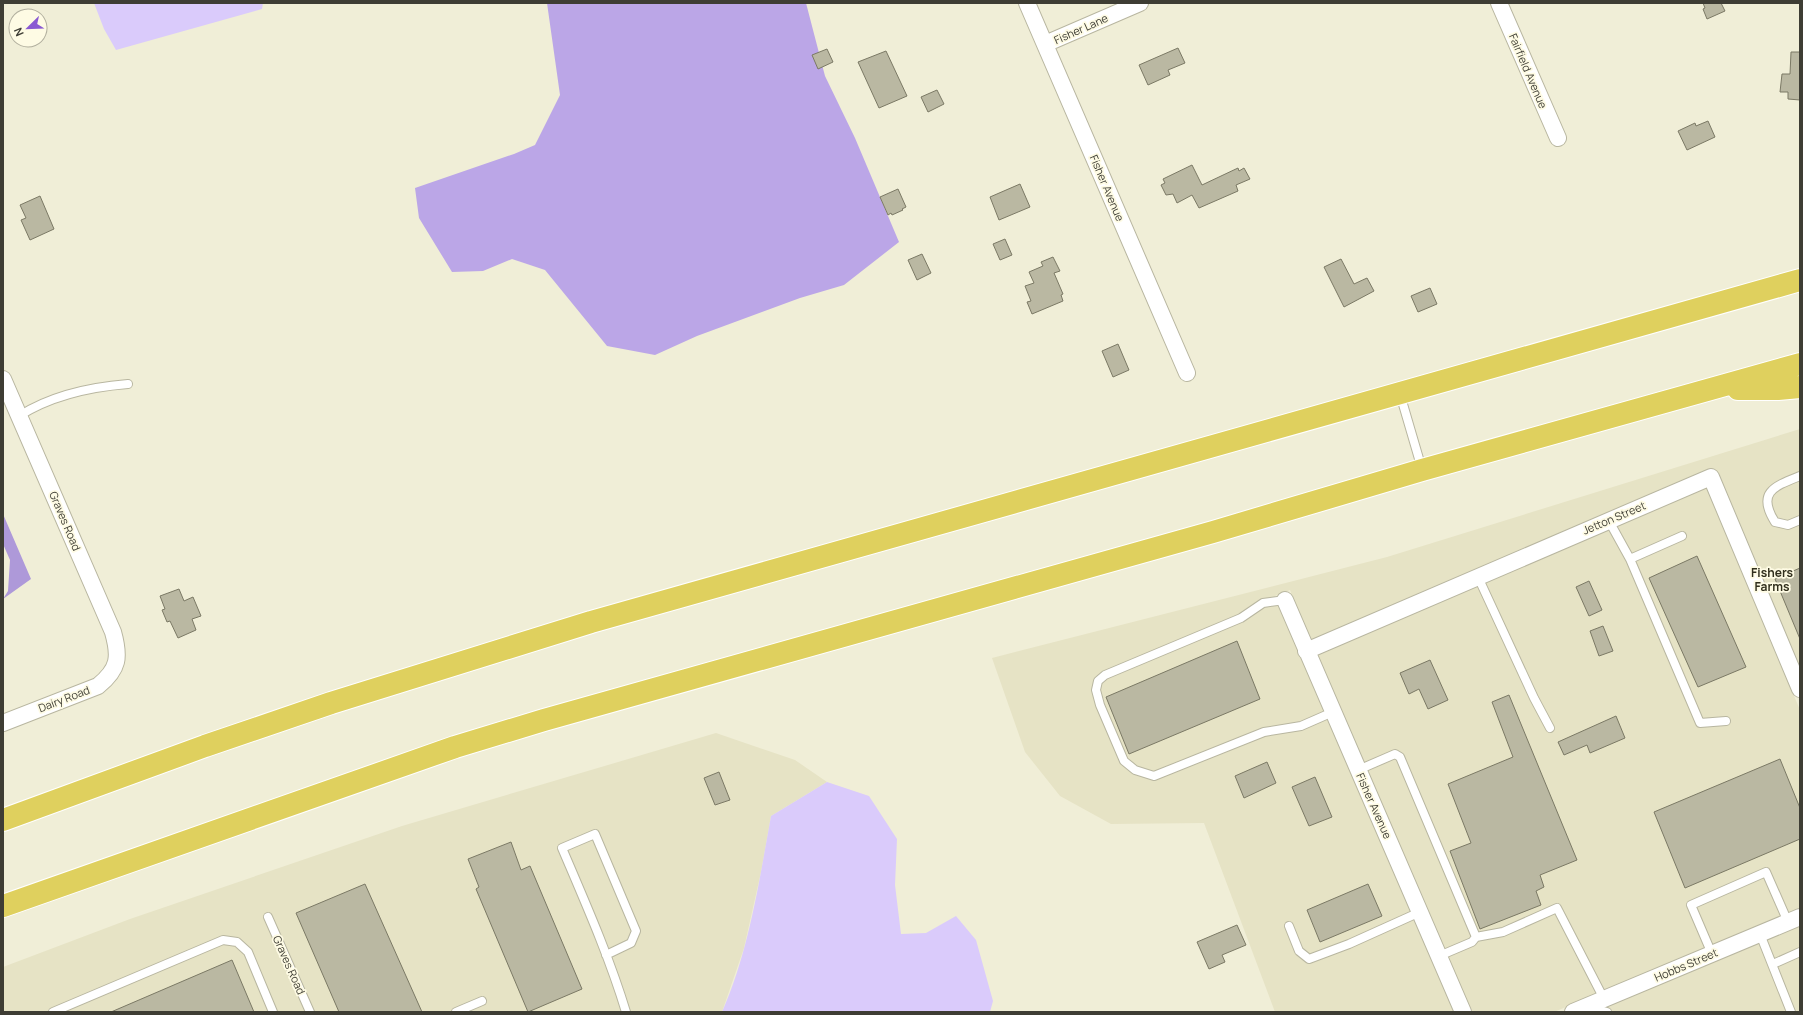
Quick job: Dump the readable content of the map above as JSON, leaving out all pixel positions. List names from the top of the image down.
{
  "streets": {
    "street": [
      "Fisher Lane",
      "Fairfield Avenue",
      "Fisher Avenue",
      "Jetton Street",
      "Graves Road",
      "Dairy Road",
      "Hobbs Street"
    ]
  },
  "crossings": [
    ["Fisher Lane", "Fisher Avenue"],
    ["Fisher Avenue", "Jetton Street"],
    ["Graves Road", "Dairy Road"]
  ],
  "districts": ["Fishers Farms"],
  "north": "bottom left"
}
